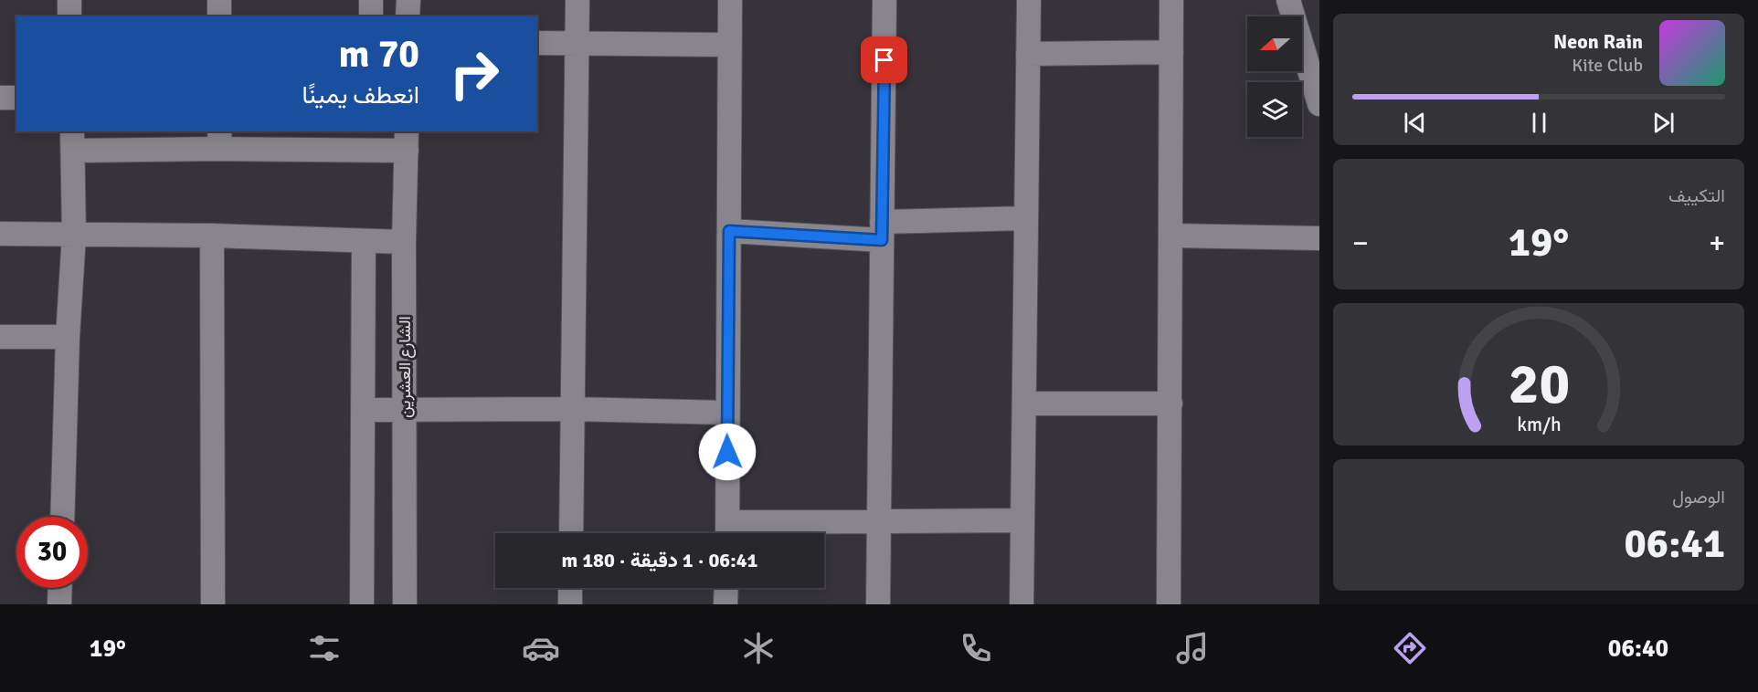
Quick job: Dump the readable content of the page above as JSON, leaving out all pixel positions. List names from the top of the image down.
{
  "streets": {
    "street": ["الشارع العشرين"]
  },
  "north": "left",
  "page": {
    "turn": ["70 m", "انعطف يمينًا"],
    "song": ["Neon Rain", "Kite Club"],
    "tile": [
      "التكييف",
      ["الوصول", "06:41"]
    ],
    "heat": ["−", "19°", "+"],
    "limit": "30",
    "trip": "06:41 · 1 دقيقة · 180 m",
    "tabs": ["06:40", "19°"],
    "gauge": ["20", "km/h"]
  }
}
